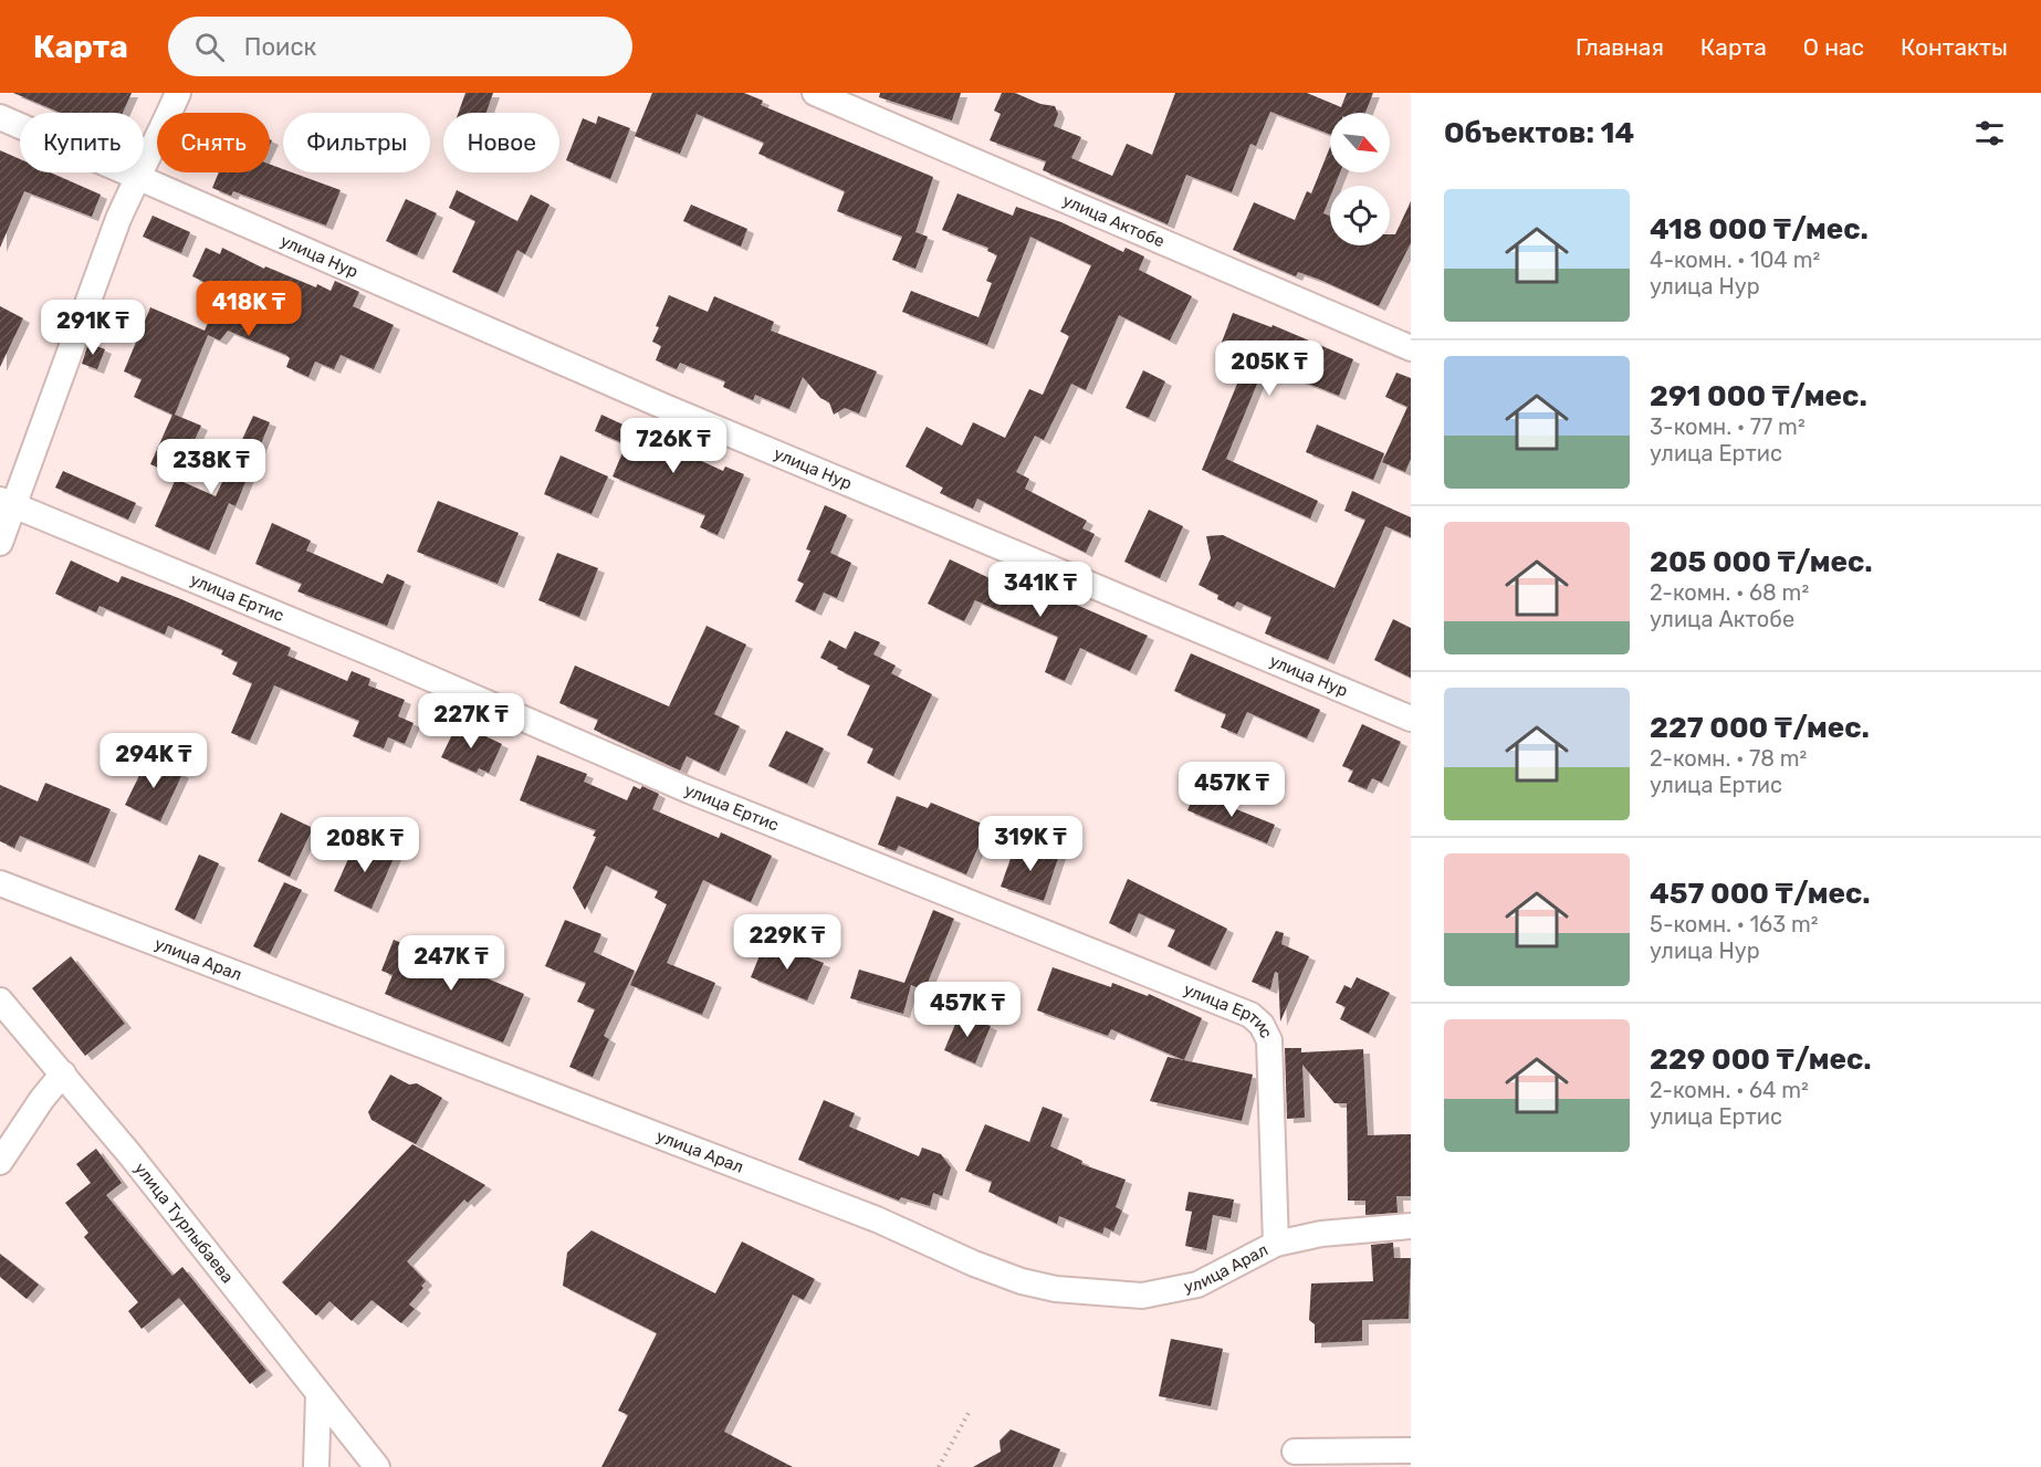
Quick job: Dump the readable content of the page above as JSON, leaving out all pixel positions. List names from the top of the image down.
{
  "streets": {
    "street": [
      "улица Актобе",
      "улица Нур",
      "улица Ертис",
      "улица Арал",
      "улица Турлыбаева"
    ]
  },
  "crossings": [
    ["улица Ертис", "улица Арал"]
  ],
  "north": "bottom right",
  "page": {
    "header": "Карта",
    "search": "Поиск",
    "nav": [
      "Главная",
      "Карта",
      "О нас",
      "Контакты"
    ],
    "heading": "Объектов: 14",
    "chip": [
      "Купить",
      "Снять",
      "Фильтры",
      "Новое"
    ],
    "list": [
      {
        "name": "418 000 ₸/мес.",
        "note": "4-комн. · 104 m² · улица Нур"
      },
      {
        "name": "291 000 ₸/мес.",
        "note": "3-комн. · 77 m² · улица Ертис"
      },
      {
        "name": "205 000 ₸/мес.",
        "note": "2-комн. · 68 m² · улица Актобе"
      },
      {
        "name": "227 000 ₸/мес.",
        "note": "2-комн. · 78 m² · улица Ертис"
      },
      {
        "name": "457 000 ₸/мес.",
        "note": "5-комн. · 163 m² · улица Нур"
      },
      {
        "name": "229 000 ₸/мес.",
        "note": "2-комн. · 64 m² · улица Ертис"
      }
    ],
    "price": [
      "418K ₸",
      "291K ₸",
      "205K ₸",
      "726K ₸",
      "238K ₸",
      "341K ₸",
      "227K ₸",
      "294K ₸",
      "457K ₸",
      "319K ₸",
      "208K ₸",
      "229K ₸",
      "247K ₸",
      "457K ₸"
    ]
  }
}
